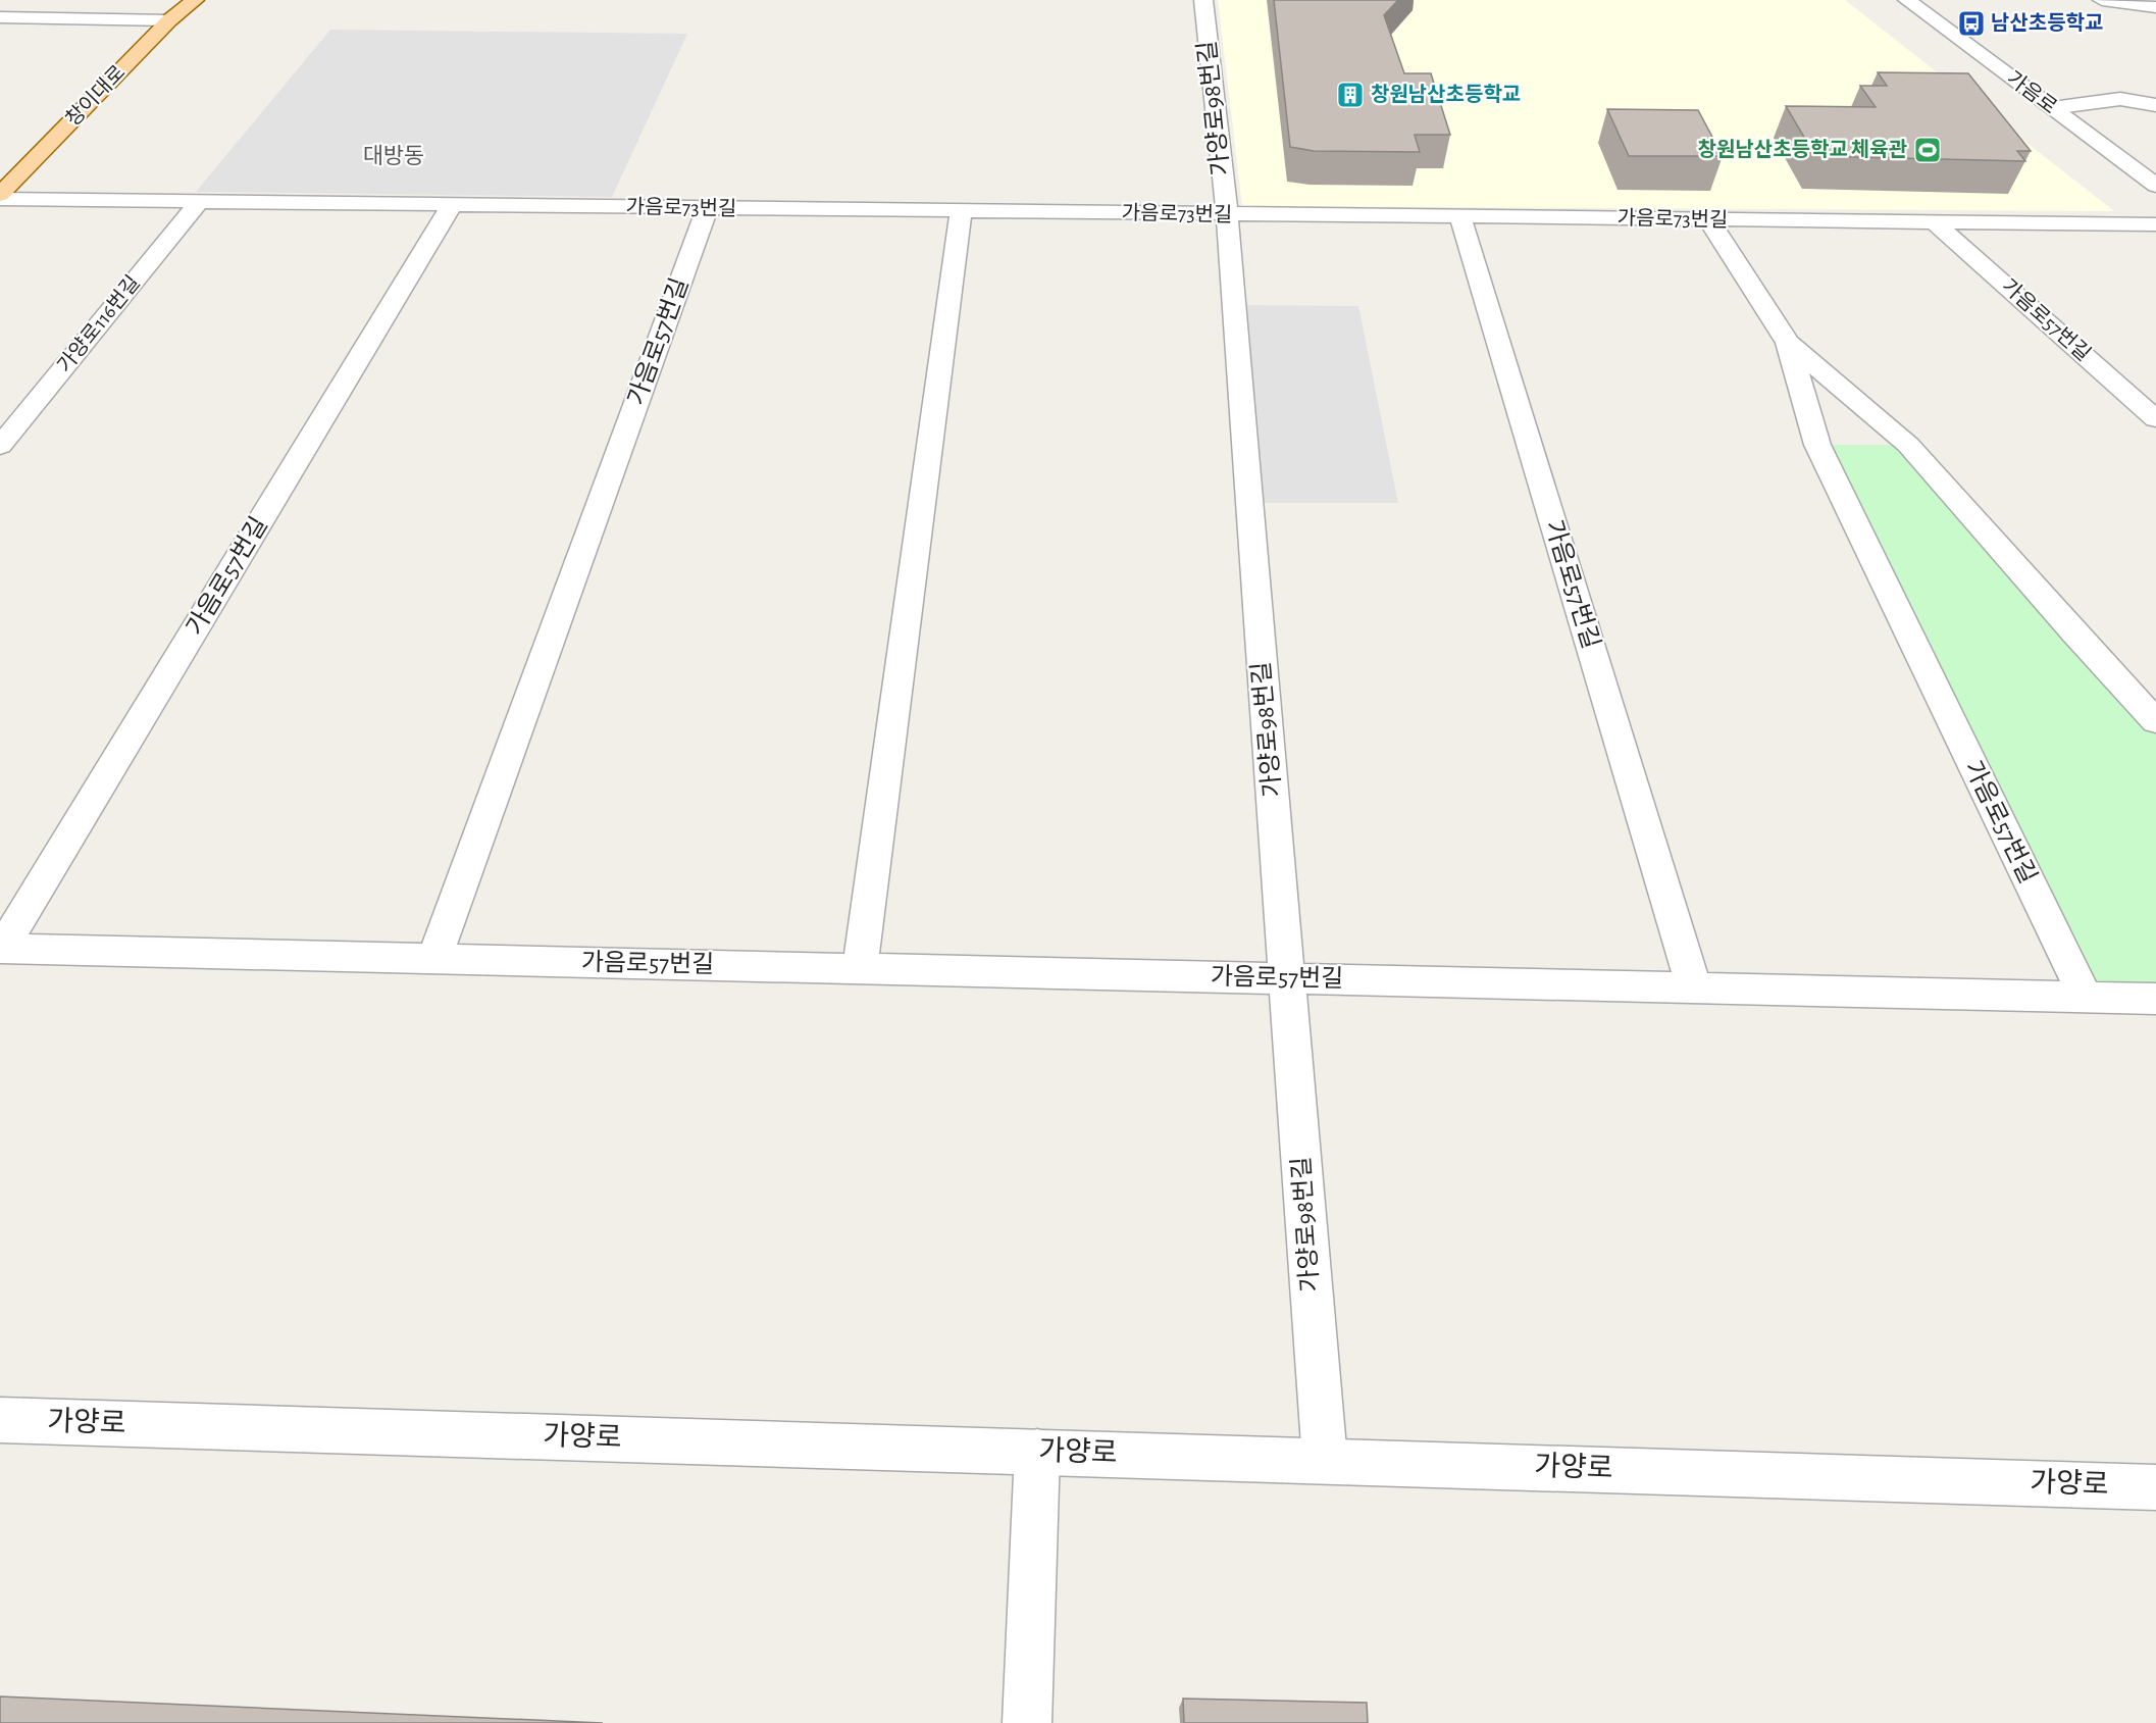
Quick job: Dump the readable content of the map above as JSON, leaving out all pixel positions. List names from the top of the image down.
{
  "streets": {
    "main road": ["창이대로"],
    "street": [
      "가음로",
      "가양로98번길",
      "가음로73번길",
      "가음로57번길",
      "가양로116번길",
      "가양로"
    ]
  },
  "crossings": [
    ["창이대로", "가음로73번길"],
    ["가양로98번길", "가음로73번길"],
    ["가양로98번길", "가음로57번길"],
    ["가양로98번길", "가양로"],
    ["가음로73번길", "가음로57번길"],
    ["가음로73번길", "가양로116번길"]
  ],
  "districts": ["대방동"],
  "places": {
    "bus stop": ["남산초등학교"],
    "building": ["창원남산초등학교"],
    "sports": ["창원남산초등학교 체육관"]
  }
}
